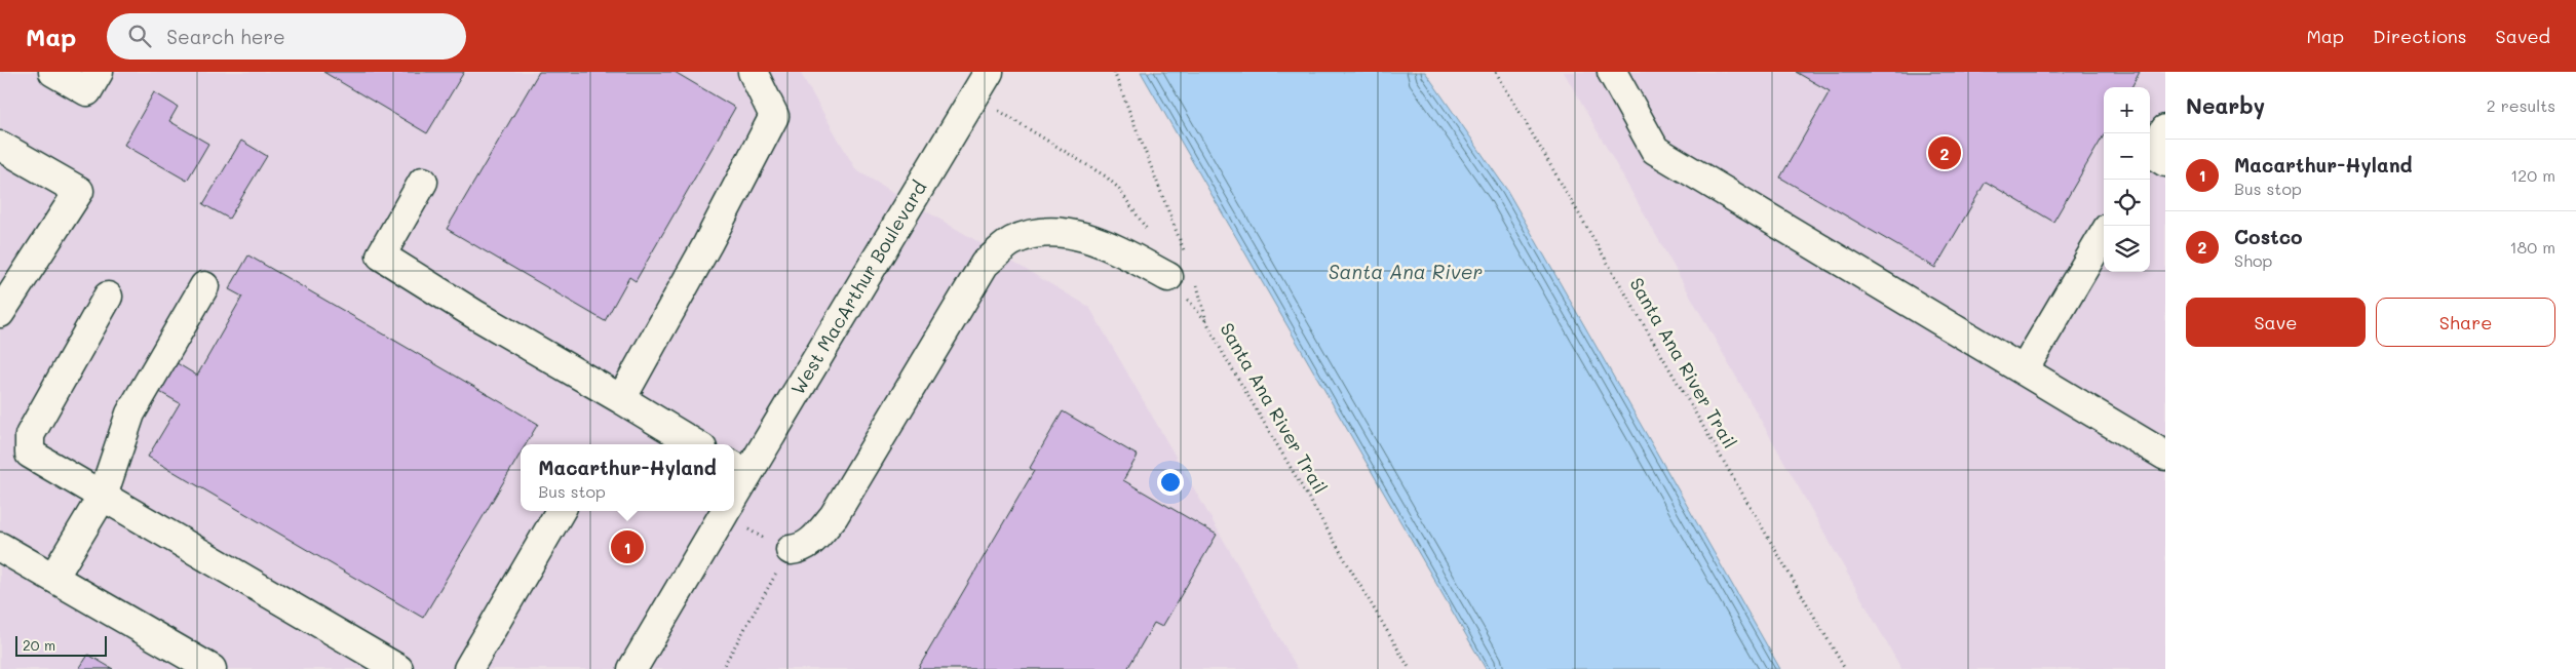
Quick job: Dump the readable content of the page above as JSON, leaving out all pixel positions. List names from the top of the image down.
{
  "streets": {
    "main road": ["West MacArthur Boulevard"],
    "path": ["Santa Ana River Trail"]
  },
  "water": ["Santa Ana River"],
  "scale_bar": "20 m",
  "page": {
    "header": "Map",
    "search": "Search here",
    "nav": ["Map", "Directions", "Saved"],
    "heading": ["Nearby", "2 results"],
    "map_buttons": ["+", "−"],
    "pins": ["2", "1"],
    "list": [
      {
        "mark": "1",
        "name": "Macarthur-Hyland",
        "note": "Bus stop",
        "value": "120 m"
      },
      {
        "mark": "2",
        "name": "Costco",
        "note": "Shop",
        "value": "180 m"
      }
    ],
    "buttons": ["Save", "Share"],
    "popup": ["Macarthur-Hyland", "Bus stop"],
    "scale": "20 m"
  }
}
